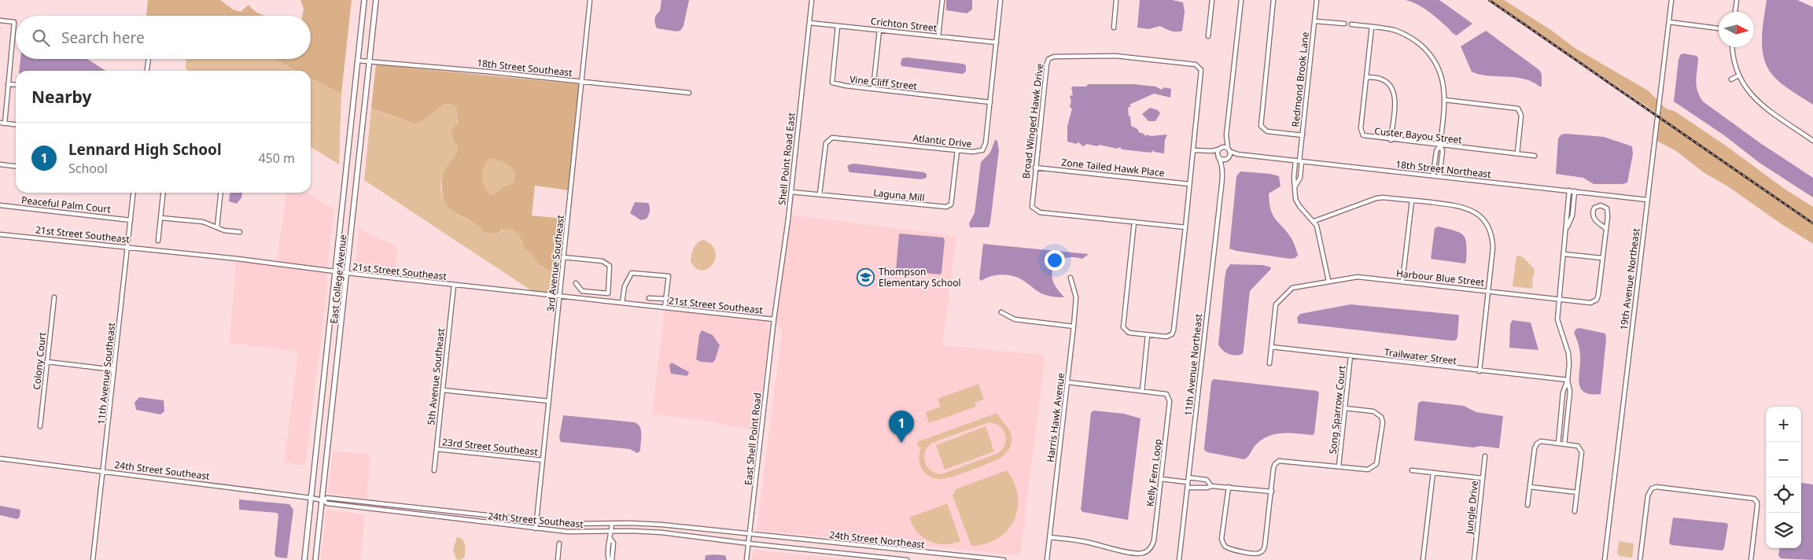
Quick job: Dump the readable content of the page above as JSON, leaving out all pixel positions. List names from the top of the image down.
{
  "streets": {
    "main road": ["East College Avenue"],
    "street": [
      "Crichton Street",
      "18th Street Southeast",
      "Redmond Brook Lane",
      "Vine Cliff Street",
      "Broad Winged Hawk Drive",
      "Custer Bayou Street",
      "Atlantic Drive",
      "Shell Point Road East",
      "Zone Tailed Hawk Place",
      "18th Street Northeast",
      "Laguna Mill",
      "Peaceful Palm Court",
      "21st Street Southeast",
      "3rd Avenue Southeast",
      "Harbour Blue Street",
      "19th Avenue Northeast",
      "Trailwater Street",
      "Colony Court",
      "11th Avenue Northeast",
      "11th Avenue Southeast",
      "5th Avenue Southeast",
      "Song Sparrow Court",
      "Harris Hawk Avenue",
      "East Shell Point Road",
      "23rd Street Southeast",
      "24th Street Southeast",
      "Kelly Fern Loop",
      "Jungle Drive",
      "24th Street Northeast"
    ]
  },
  "crossings": [
    ["Crichton Street", "Vine Cliff Street"],
    ["Crichton Street", "Atlantic Drive"],
    ["Crichton Street", "Shell Point Road East"],
    ["18th Street Southeast", "3rd Avenue Southeast"],
    ["18th Street Southeast", "East College Avenue"],
    ["Redmond Brook Lane", "18th Street Northeast"],
    ["Redmond Brook Lane", "Harbour Blue Street"],
    ["Vine Cliff Street", "Atlantic Drive"],
    ["Broad Winged Hawk Drive", "Zone Tailed Hawk Place"],
    ["Atlantic Drive", "Laguna Mill"],
    ["Shell Point Road East", "Laguna Mill"],
    ["Shell Point Road East", "21st Street Southeast"],
    ["Shell Point Road East", "East Shell Point Road"],
    ["18th Street Northeast", "19th Avenue Northeast"],
    ["18th Street Northeast", "11th Avenue Northeast"],
    ["Peaceful Palm Court", "11th Avenue Southeast"],
    ["21st Street Southeast", "3rd Avenue Southeast"],
    ["21st Street Southeast", "East College Avenue"],
    ["21st Street Southeast", "11th Avenue Southeast"],
    ["21st Street Southeast", "5th Avenue Southeast"],
    ["21st Street Southeast", "East Shell Point Road"],
    ["3rd Avenue Southeast", "23rd Street Southeast"],
    ["3rd Avenue Southeast", "24th Street Southeast"],
    ["Harbour Blue Street", "Trailwater Street"],
    ["East College Avenue", "24th Street Southeast"],
    ["Trailwater Street", "Song Sparrow Court"],
    ["11th Avenue Southeast", "24th Street Southeast"],
    ["5th Avenue Southeast", "23rd Street Southeast"],
    ["Harris Hawk Avenue", "Kelly Fern Loop"],
    ["East Shell Point Road", "24th Street Southeast"],
    ["East Shell Point Road", "24th Street Northeast"],
    ["24th Street Southeast", "24th Street Northeast"]
  ],
  "places": {
    "school or university": ["Thompson Elementary School"]
  },
  "north": "right",
  "page": {
    "search": "Search here",
    "heading": "Nearby",
    "list": [
      {
        "mark": "1",
        "name": "Lennard High School",
        "note": "School",
        "value": "450 m"
      }
    ],
    "map_buttons": ["+", "−"],
    "pins": "1"
  }
}
